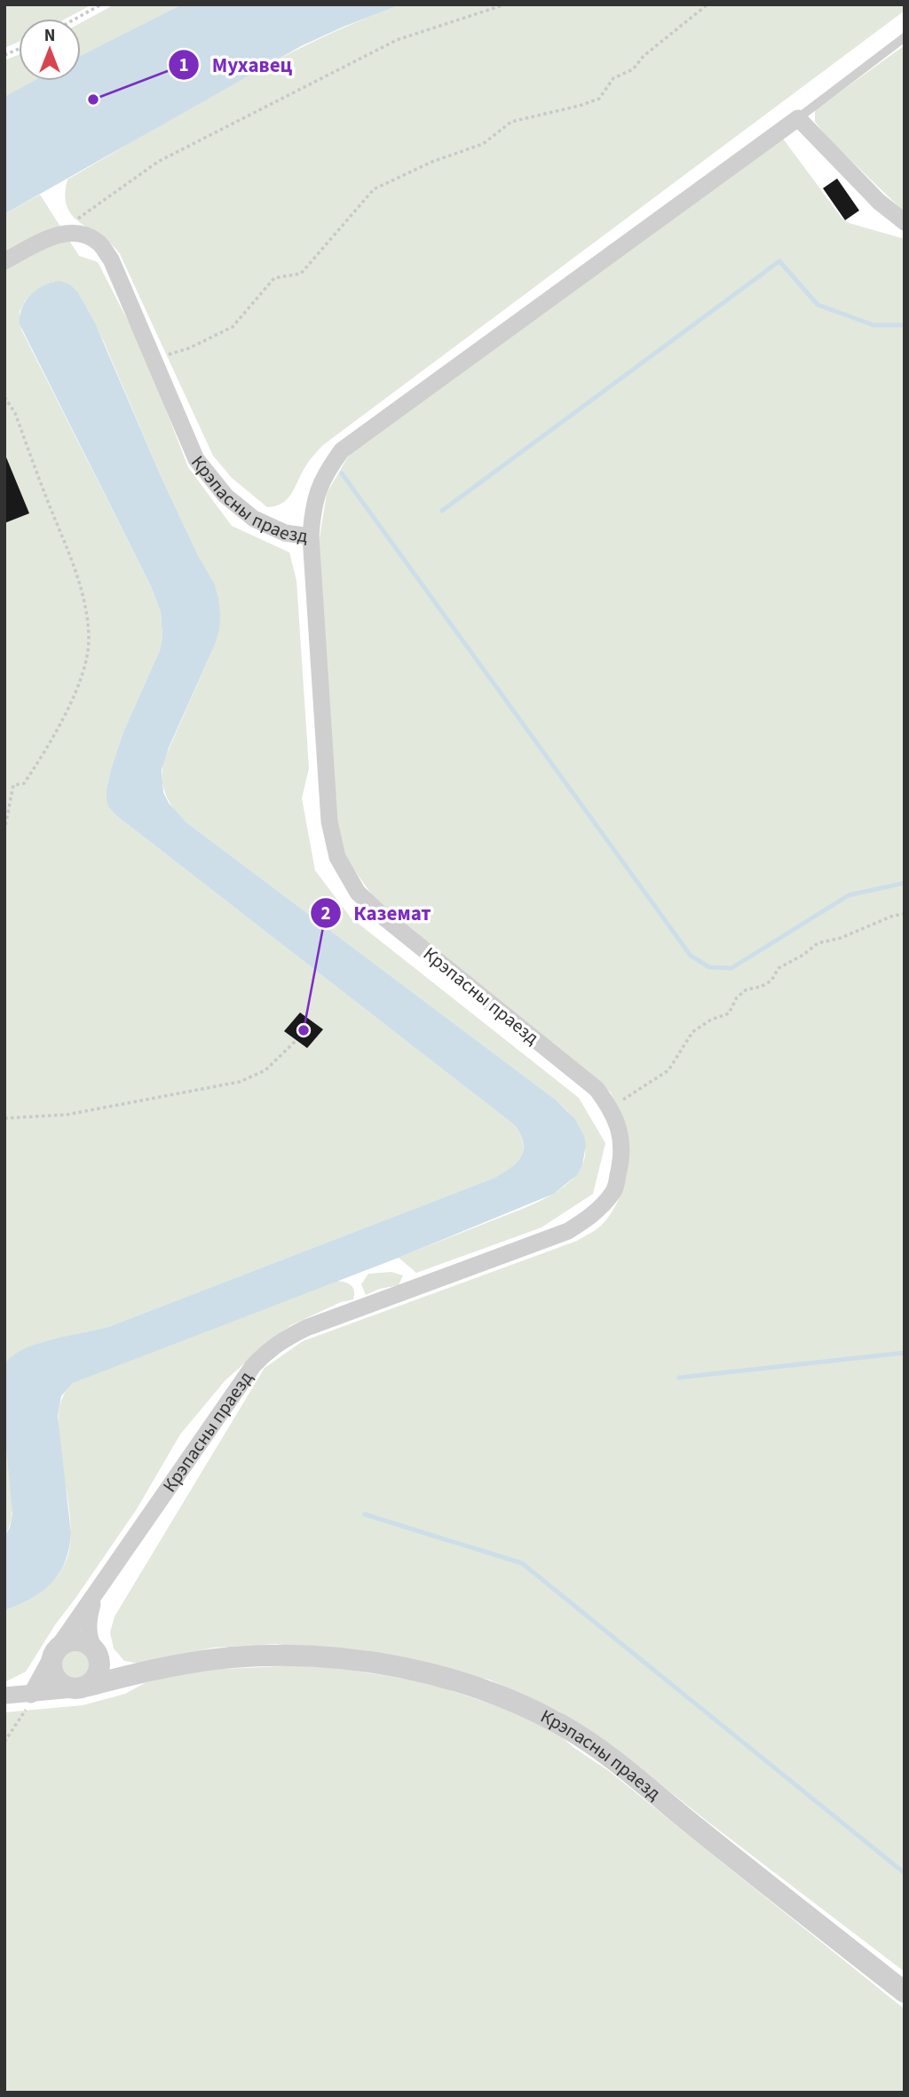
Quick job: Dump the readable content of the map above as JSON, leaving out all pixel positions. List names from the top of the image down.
{
  "streets": {
    "street": ["Крэпасны праезд"]
  },
  "places": ["Мухавец", "Каземат"],
  "north": "top"
}
